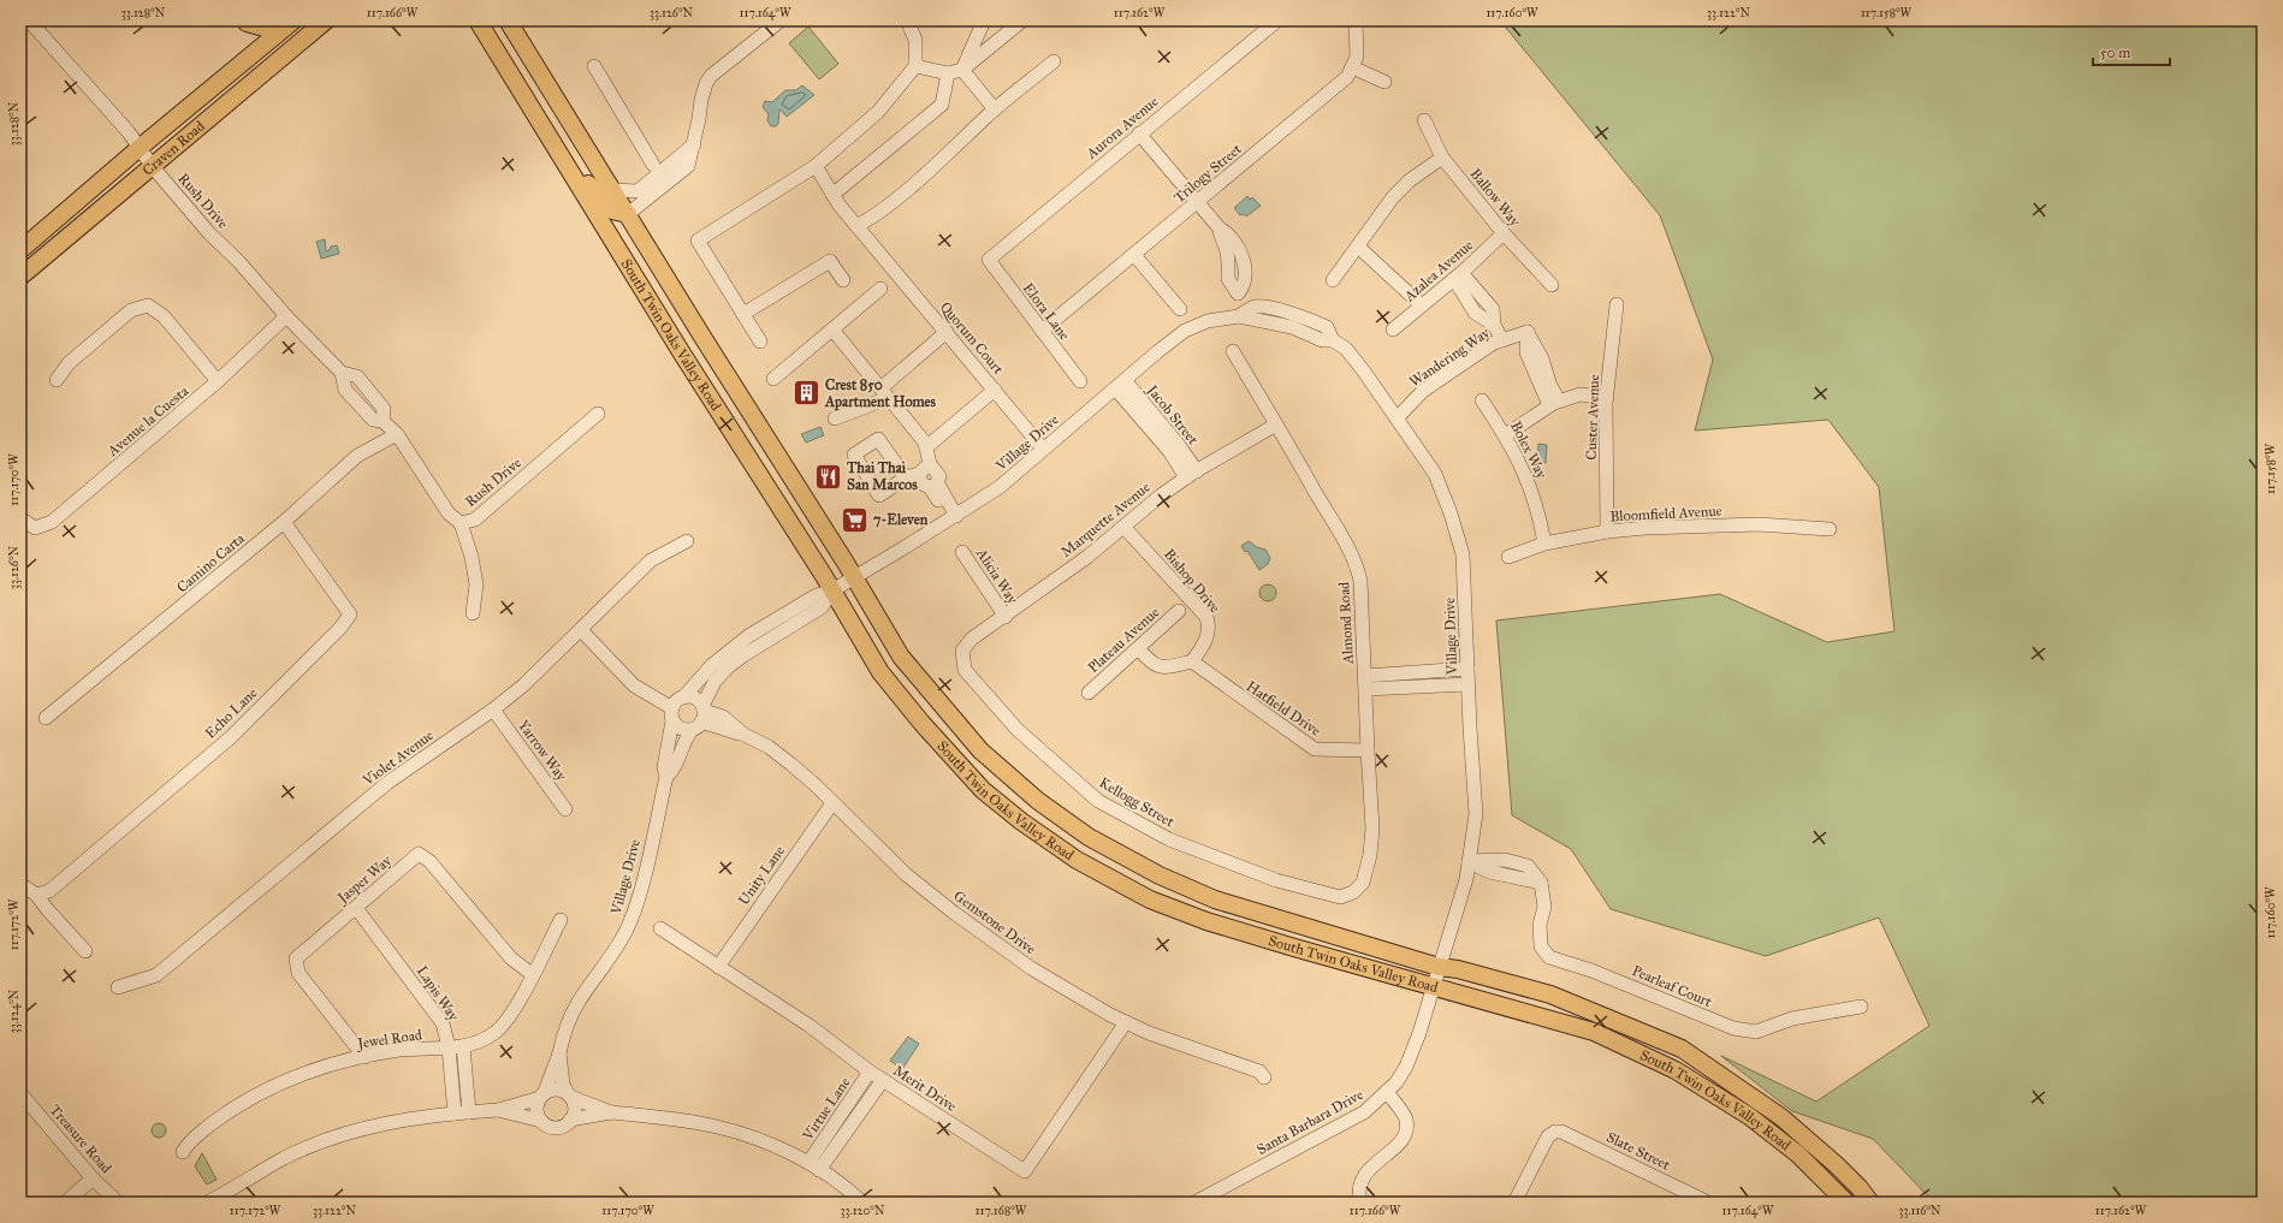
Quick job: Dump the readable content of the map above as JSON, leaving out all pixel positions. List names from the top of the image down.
{
  "streets": {
    "main road": ["Craven Road", "South Twin Oaks Valley Road"],
    "street": [
      "Aurora Avenue",
      "Trilogy Street",
      "Ballow Way",
      "Rush Drive",
      "Azalea Avenue",
      "Elora Lane",
      "Quorum Court",
      "Wandering Way",
      "Jacob Street",
      "Custer Avenue",
      "Avenue la Cuesta",
      "Village Drive",
      "Bolex Way",
      "Bloomfield Avenue",
      "Marquette Avenue",
      "Camino Carta",
      "Alicia Way",
      "Bishop Drive",
      "Almond Road",
      "Plateau Avenue",
      "Hatfield Drive",
      "Echo Lane",
      "Yarrow Way",
      "Violet Avenue",
      "Kellogg Street",
      "Unity Lane",
      "Jasper Way",
      "Gemstone Drive",
      "Pearleaf Court",
      "Lapis Way",
      "Jewel Road",
      "Merit Drive",
      "Virtue Lane",
      "Santa Barbara Drive",
      "Treasure Road",
      "Slate Street"
    ]
  },
  "crossings": [
    ["Aurora Avenue", "Elora Lane"],
    ["Craven Road", "Rush Drive"],
    ["Trilogy Street", "Elora Lane"],
    ["Ballow Way", "Azalea Avenue"],
    ["Rush Drive", "Avenue la Cuesta"],
    ["Rush Drive", "Camino Carta"],
    ["South Twin Oaks Valley Road", "Village Drive"],
    ["South Twin Oaks Valley Road", "Santa Barbara Drive"],
    ["Quorum Court", "Village Drive"],
    ["Wandering Way", "Village Drive"],
    ["Jacob Street", "Village Drive"],
    ["Jacob Street", "Marquette Avenue"],
    ["Custer Avenue", "Bloomfield Avenue"],
    ["Village Drive", "Gemstone Drive"],
    ["Village Drive", "Pearleaf Court"],
    ["Village Drive", "Santa Barbara Drive"],
    ["Bolex Way", "Bloomfield Avenue"],
    ["Marquette Avenue", "Alicia Way"],
    ["Marquette Avenue", "Bishop Drive"],
    ["Marquette Avenue", "Almond Road"],
    ["Marquette Avenue", "Kellogg Street"],
    ["Camino Carta", "Echo Lane"],
    ["Bishop Drive", "Hatfield Drive"],
    ["Almond Road", "Hatfield Drive"],
    ["Almond Road", "Kellogg Street"],
    ["Yarrow Way", "Violet Avenue"],
    ["Unity Lane", "Gemstone Drive"],
    ["Unity Lane", "Merit Drive"],
    ["Jasper Way", "Lapis Way"],
    ["Jasper Way", "Jewel Road"],
    ["Gemstone Drive", "Merit Drive"],
    ["Lapis Way", "Jewel Road"],
    ["Merit Drive", "Virtue Lane"]
  ],
  "places": {
    "building": ["Crest 850 Apartment Homes"],
    "restaurant": ["Thai Thai San Marcos"],
    "supermarket": ["7-Eleven"]
  },
  "scale_bar": "50 m",
  "coordinates": [
    "33.128°N",
    "117.166°W",
    "33.126°N",
    "117.164°W",
    "117.162°W",
    "117.160°W",
    "33.122°N",
    "117.158°W",
    "117.170°W",
    "117.172°W",
    "33.124°N",
    "33.120°N",
    "117.168°W",
    "33.116°N"
  ]
}
